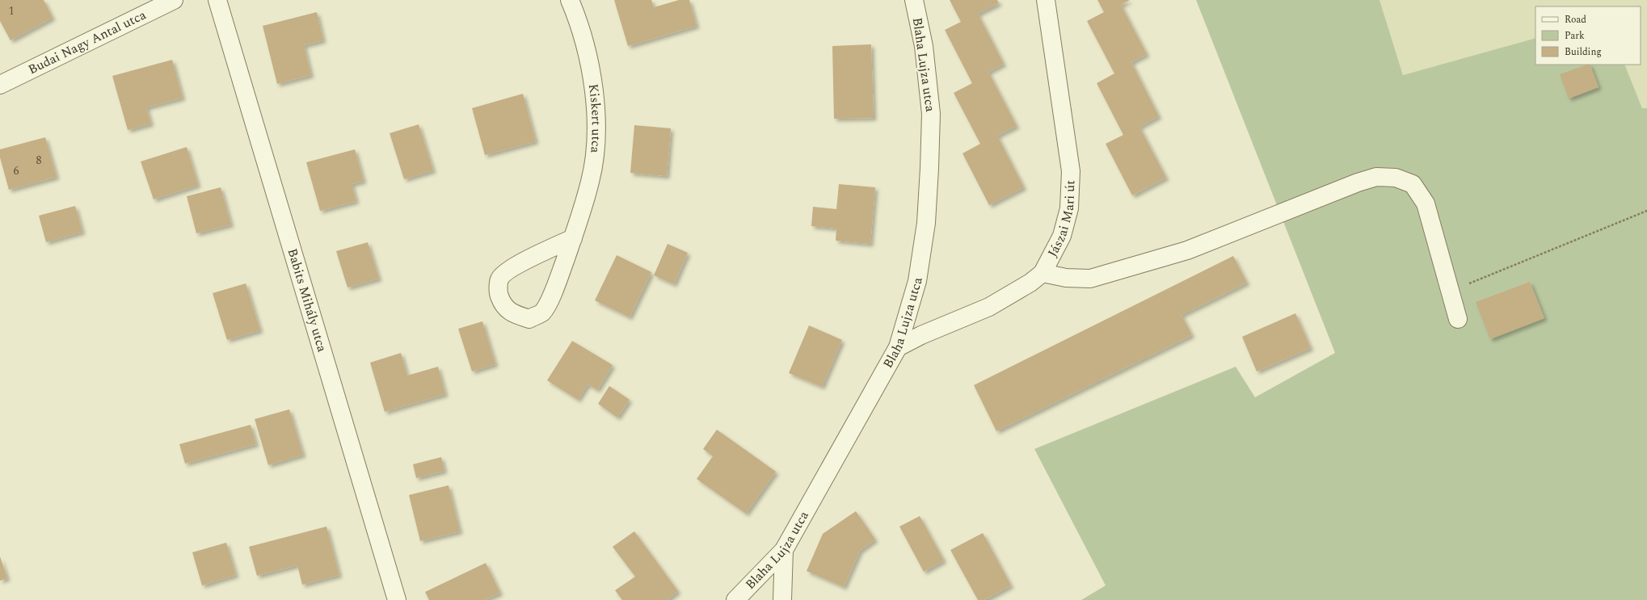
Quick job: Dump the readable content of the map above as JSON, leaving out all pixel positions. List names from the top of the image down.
{
  "streets": {
    "street": [
      "Budai Nagy Antal utca",
      "Blaha Lujza utca",
      "Kiskert utca",
      "Jászai Mari út",
      "Babits Mihály utca"
    ]
  },
  "crossings": [
    ["Blaha Lujza utca", "Jászai Mari út"]
  ],
  "house_numbers": ["1", "8", "6"],
  "legend": ["Road", "Park", "Building"]
}
